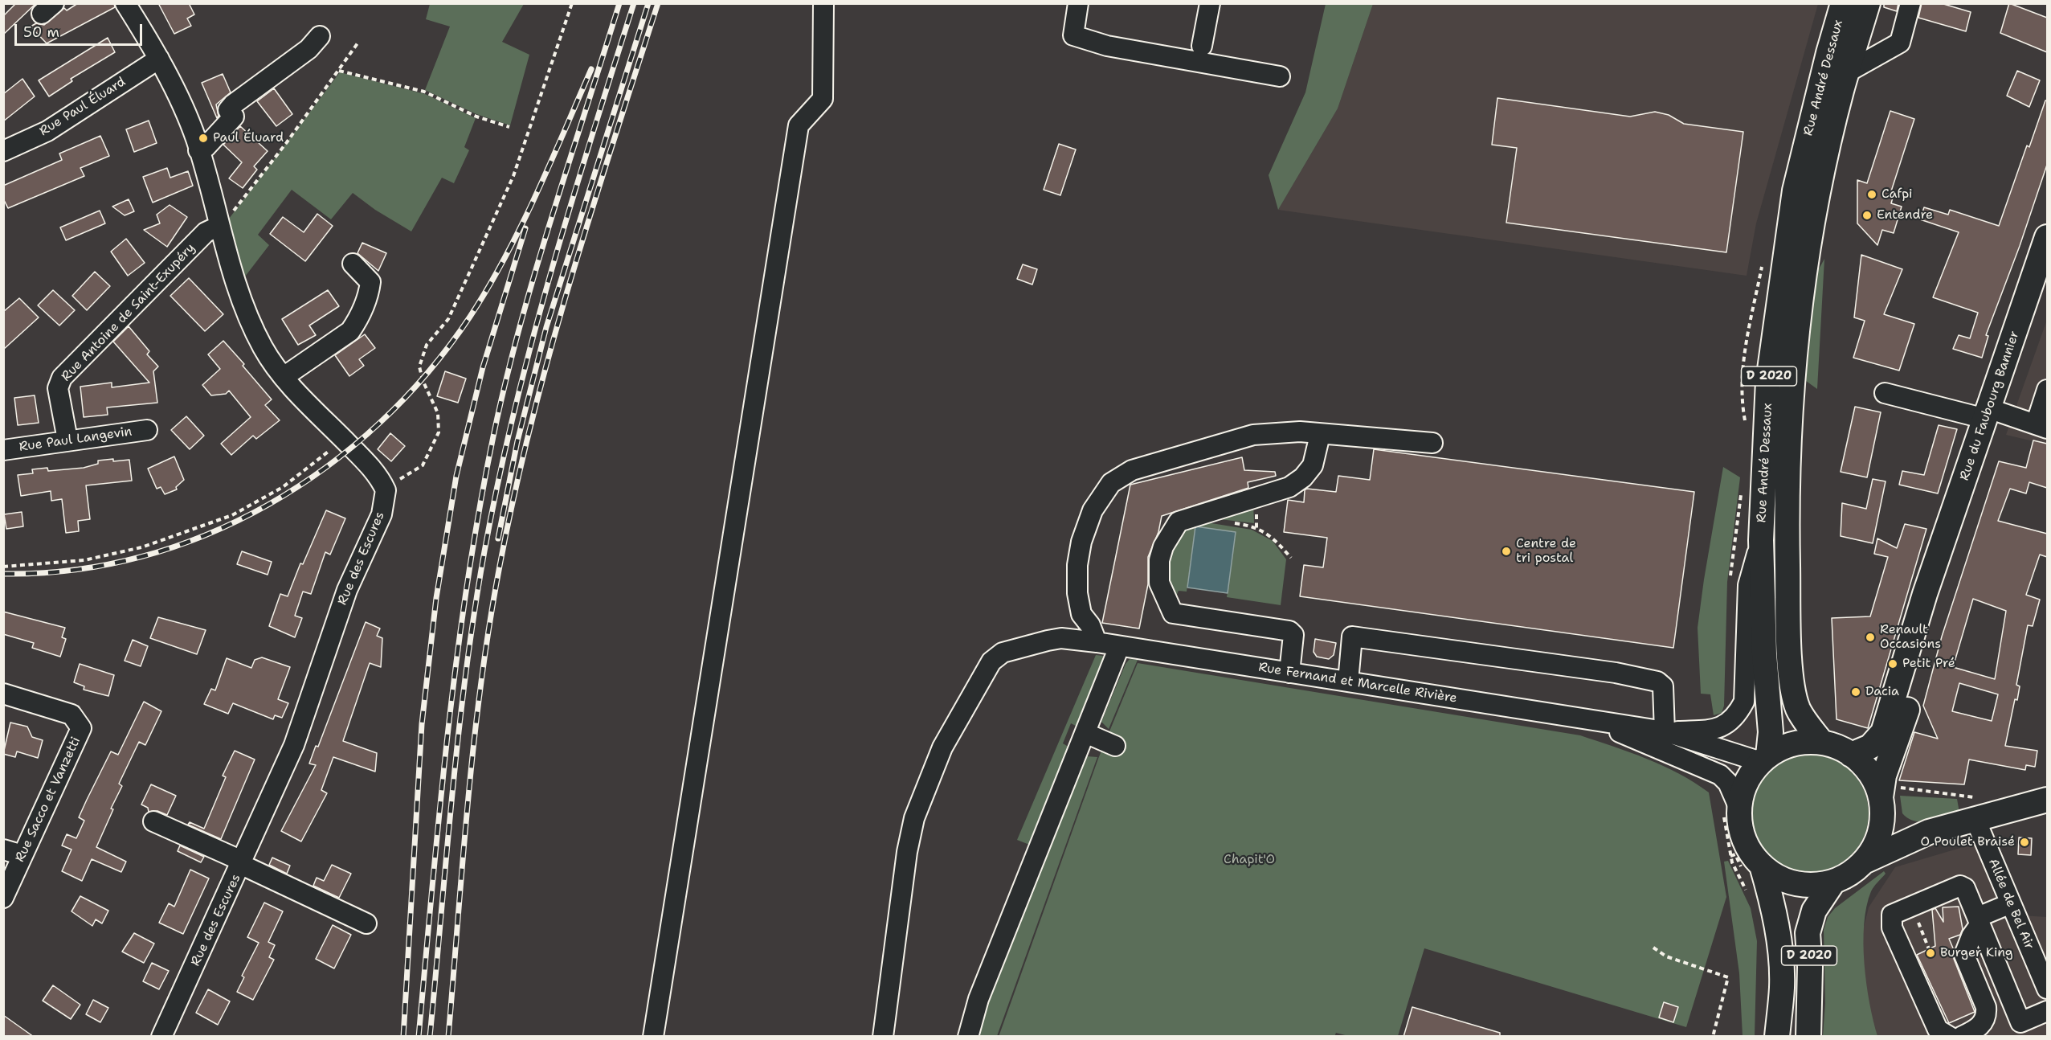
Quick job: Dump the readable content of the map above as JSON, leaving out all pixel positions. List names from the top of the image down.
{
  "streets": {
    "main road": ["Rue André Dessaux", "D 2020", "Rue du Faubourg Bannier"],
    "street": [
      "Rue Paul Éluard",
      "Rue Antoine de Saint-Exupéry",
      "Rue Paul Langevin",
      "Rue des Escures",
      "Rue Fernand et Marcelle Rivière",
      "Rue Sacco et Vanzetti",
      "Allée de Bel Air"
    ]
  },
  "crossings": [
    ["Rue André Dessaux", "D 2020"],
    ["Rue André Dessaux", "Rue du Faubourg Bannier"],
    ["Rue André Dessaux", "Rue Fernand et Marcelle Rivière"],
    ["Rue Antoine de Saint-Exupéry", "Rue Paul Langevin"],
    ["D 2020", "Rue du Faubourg Bannier"],
    ["D 2020", "Rue Fernand et Marcelle Rivière"],
    ["Rue du Faubourg Bannier", "Rue Fernand et Marcelle Rivière"]
  ],
  "parks": ["Chapit'O"],
  "places": [
    "Paul Éluard",
    "Cafpi",
    "Entendre",
    "Centre de tri postal",
    "Renault Occasions",
    "Petit Pré",
    "Dacia",
    "O Poulet Braisé",
    "Burger King"
  ],
  "scale_bar": "50 m"
}
